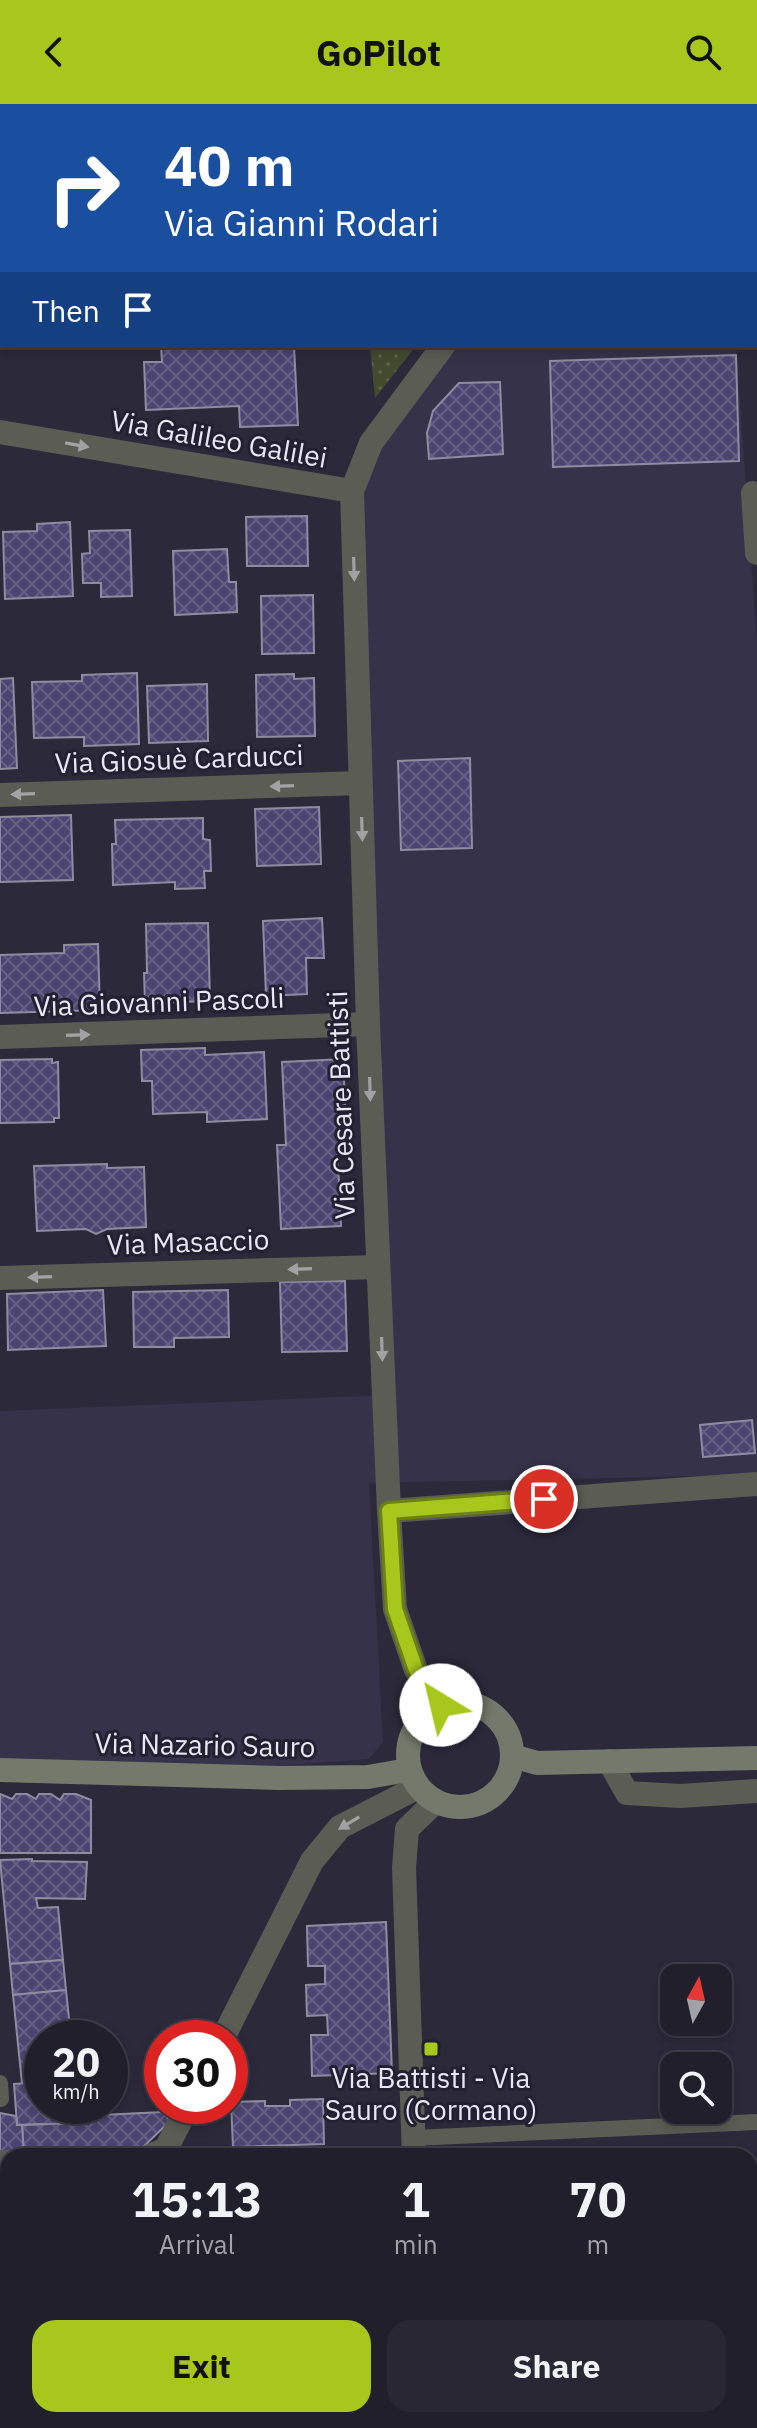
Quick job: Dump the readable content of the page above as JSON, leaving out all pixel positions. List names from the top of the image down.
{
  "streets": {
    "street": [
      "Via Galileo Galilei",
      "Via Giosuè Carducci",
      "Via Giovanni Pascoli",
      "Via Cesare Battisti",
      "Via Masaccio",
      "Via Nazario Sauro"
    ]
  },
  "crossings": [
    ["Via Galileo Galilei", "Via Cesare Battisti"],
    ["Via Giosuè Carducci", "Via Cesare Battisti"],
    ["Via Giovanni Pascoli", "Via Cesare Battisti"],
    ["Via Cesare Battisti", "Via Masaccio"],
    ["Via Cesare Battisti", "Via Nazario Sauro"]
  ],
  "one_way": [
    "Via Galileo Galilei",
    "Via Giosuè Carducci",
    "Via Giovanni Pascoli",
    "Via Cesare Battisti",
    "Via Masaccio"
  ],
  "places": {
    "transit": ["Via Battisti - Via Sauro (Cormano)"]
  },
  "north": "top",
  "page": {
    "header": "GoPilot",
    "turn": ["40 m", "Via Gianni Rodari"],
    "then": "Then",
    "speed": "20 km/h",
    "limit": "30",
    "eta": [
      "15:13",
      "Arrival",
      "1",
      "min",
      "70",
      "m"
    ],
    "buttons": ["Exit", "Share"]
  }
}
